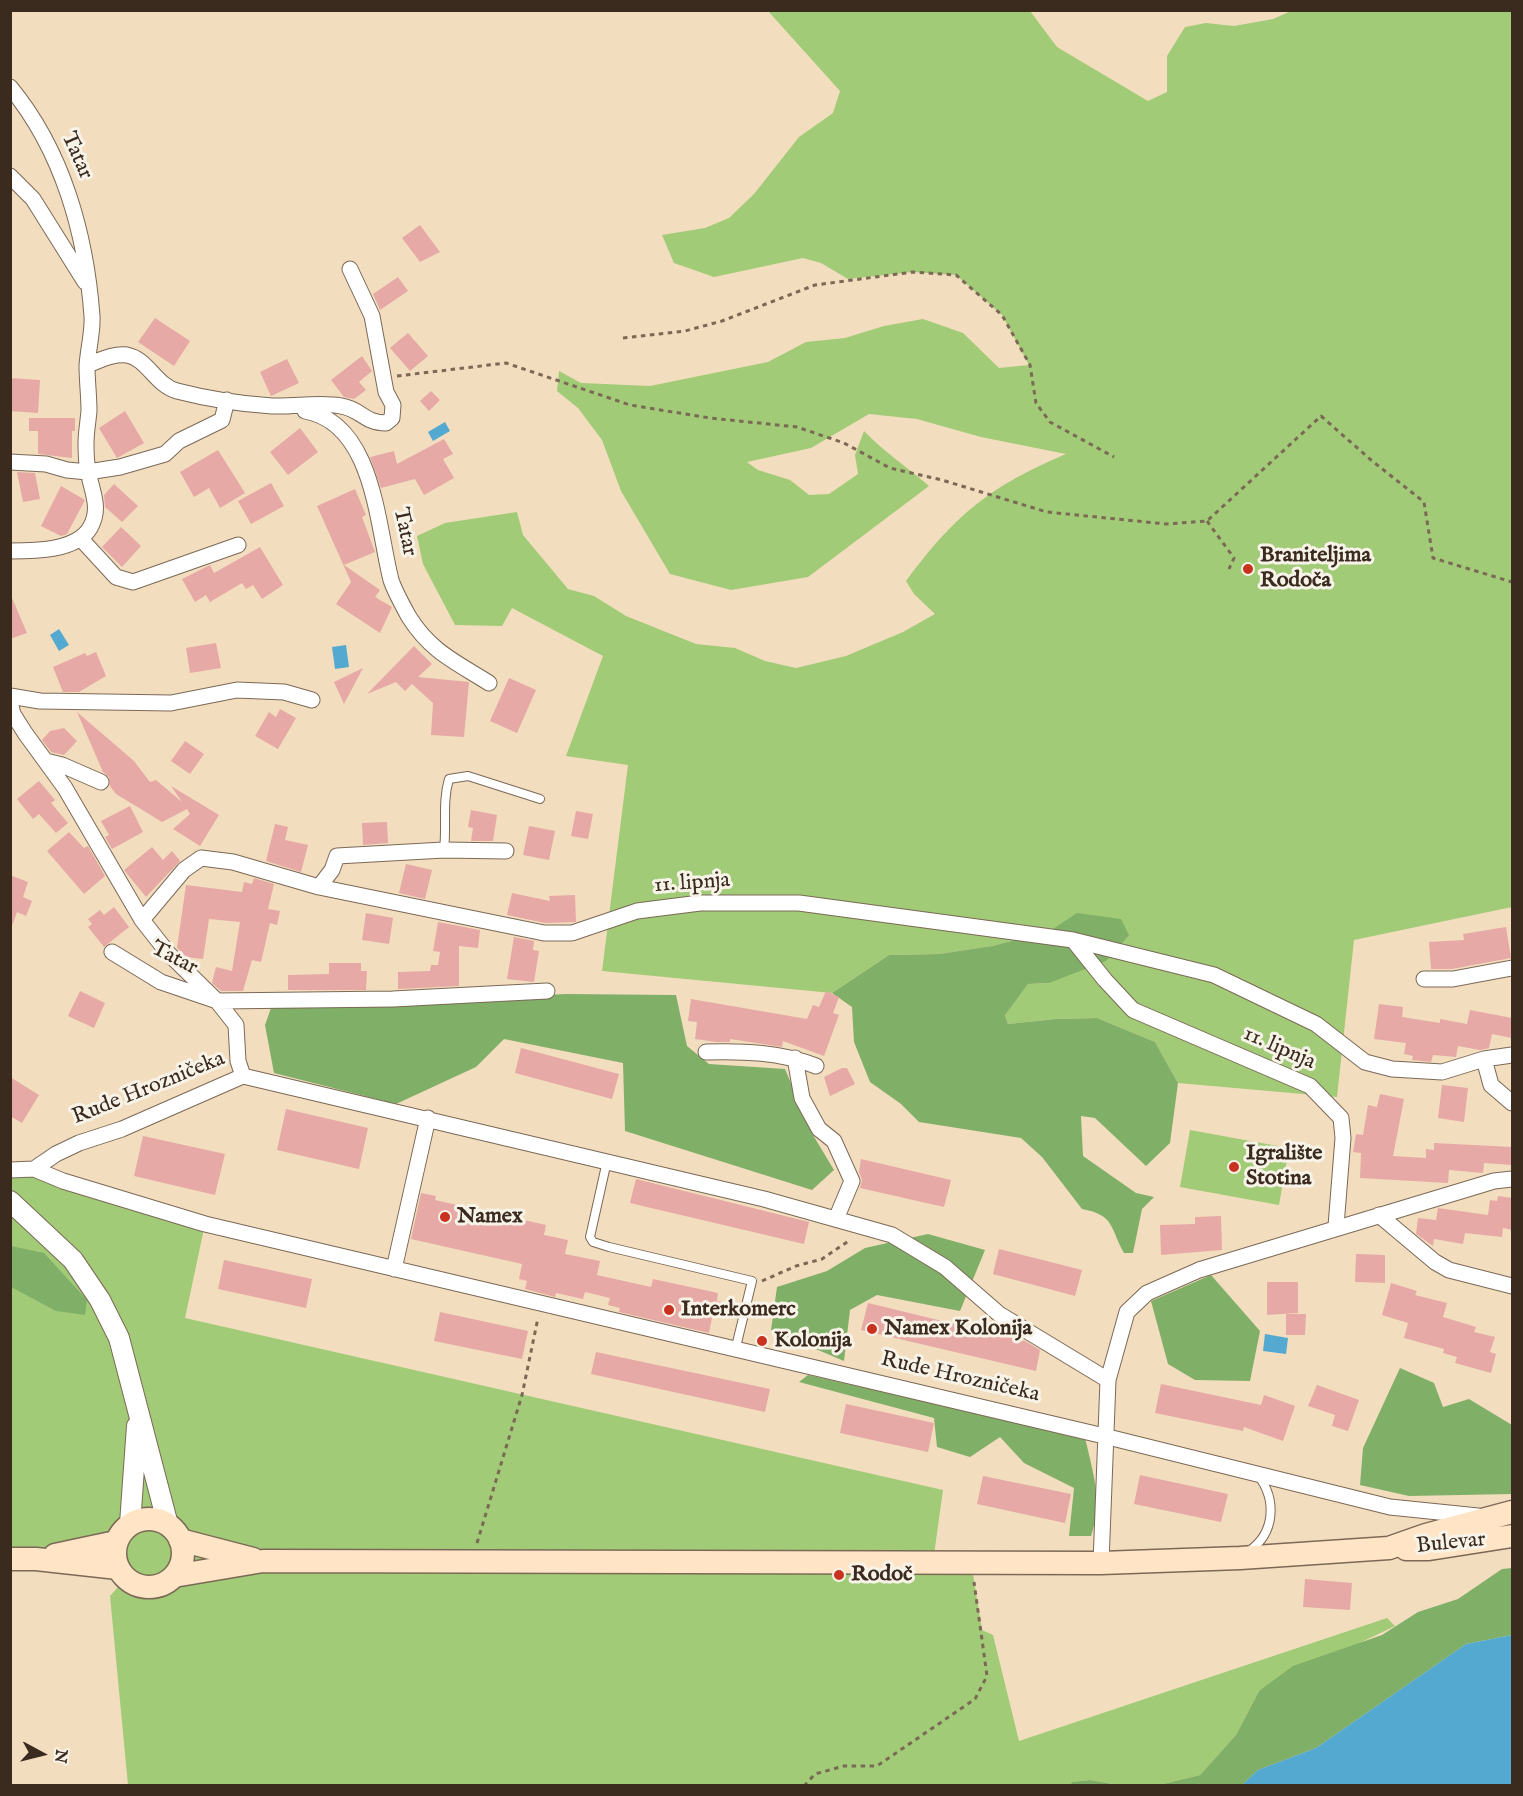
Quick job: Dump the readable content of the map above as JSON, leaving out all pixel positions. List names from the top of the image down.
{
  "streets": {
    "main road": ["Bulevar"],
    "street": ["Tatar", "11. lipnja", "Rude Hrozničeka"]
  },
  "crossings": [
    ["Tatar", "11. lipnja"],
    ["Tatar", "Rude Hrozničeka"]
  ],
  "places": [
    "Braniteljima Rodoča",
    "Igralište Stotina",
    "Namex",
    "Interkomerc",
    "Namex Kolonija",
    "Kolonija",
    "Rodoč"
  ],
  "north": "right"
}
